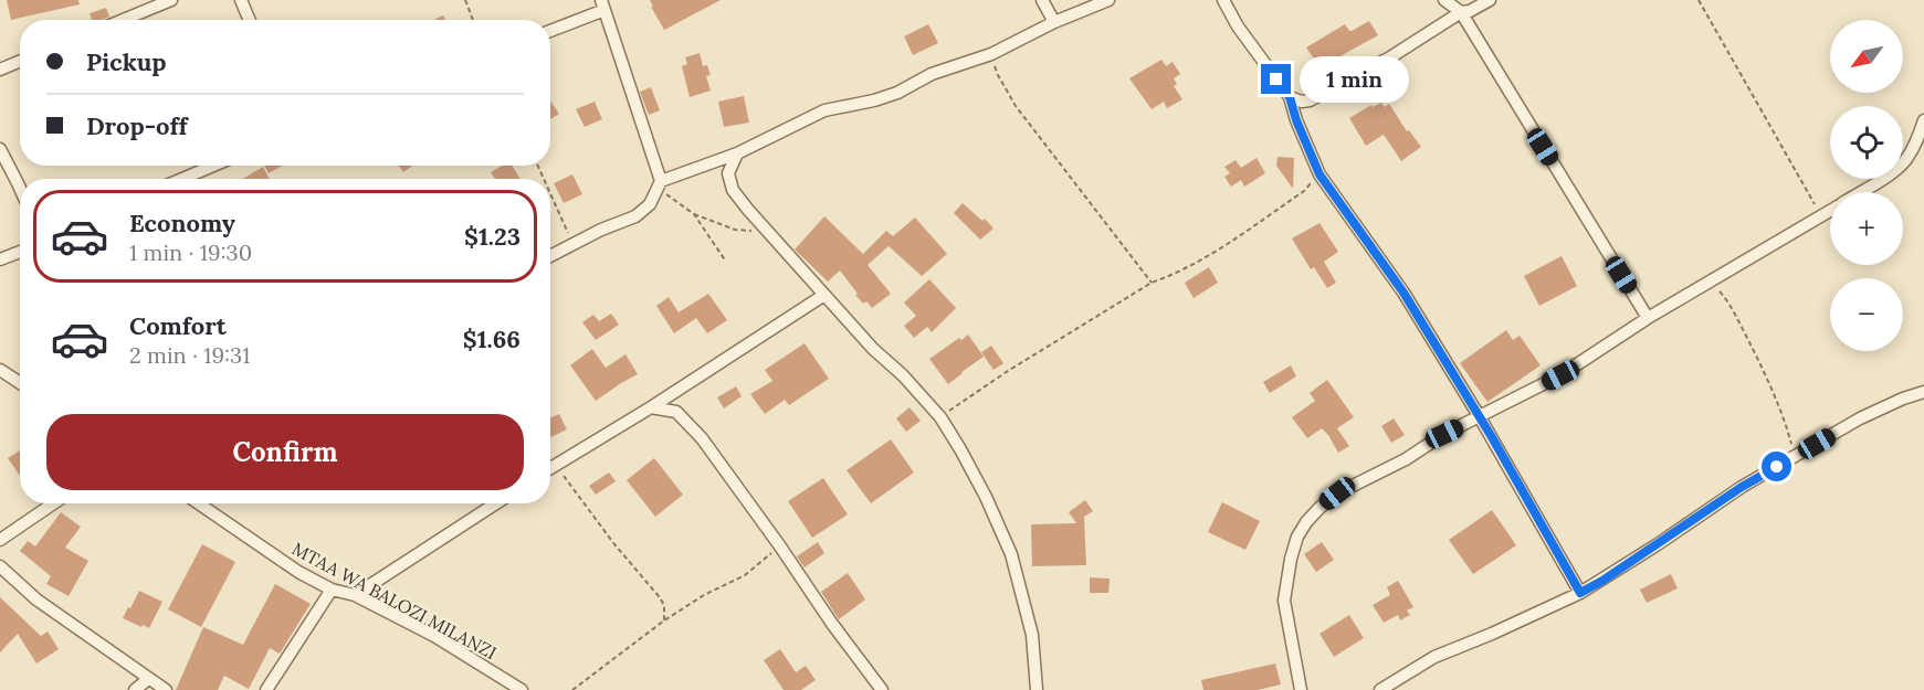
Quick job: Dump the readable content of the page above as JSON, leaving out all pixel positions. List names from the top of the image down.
{
  "streets": {
    "street": ["MTAA WA BALOZI MILANZI"]
  },
  "north": "bottom left",
  "page": {
    "map_buttons": ["+", "−"],
    "banner": ["Pickup", "Drop-off"],
    "bubble": "1 min",
    "list": [
      {
        "name": "Economy",
        "note": "1 min · 19:30",
        "value": "$1.23"
      },
      {
        "name": "Comfort",
        "note": "2 min · 19:31",
        "value": "$1.66"
      }
    ],
    "buttons": "Confirm"
  }
}
